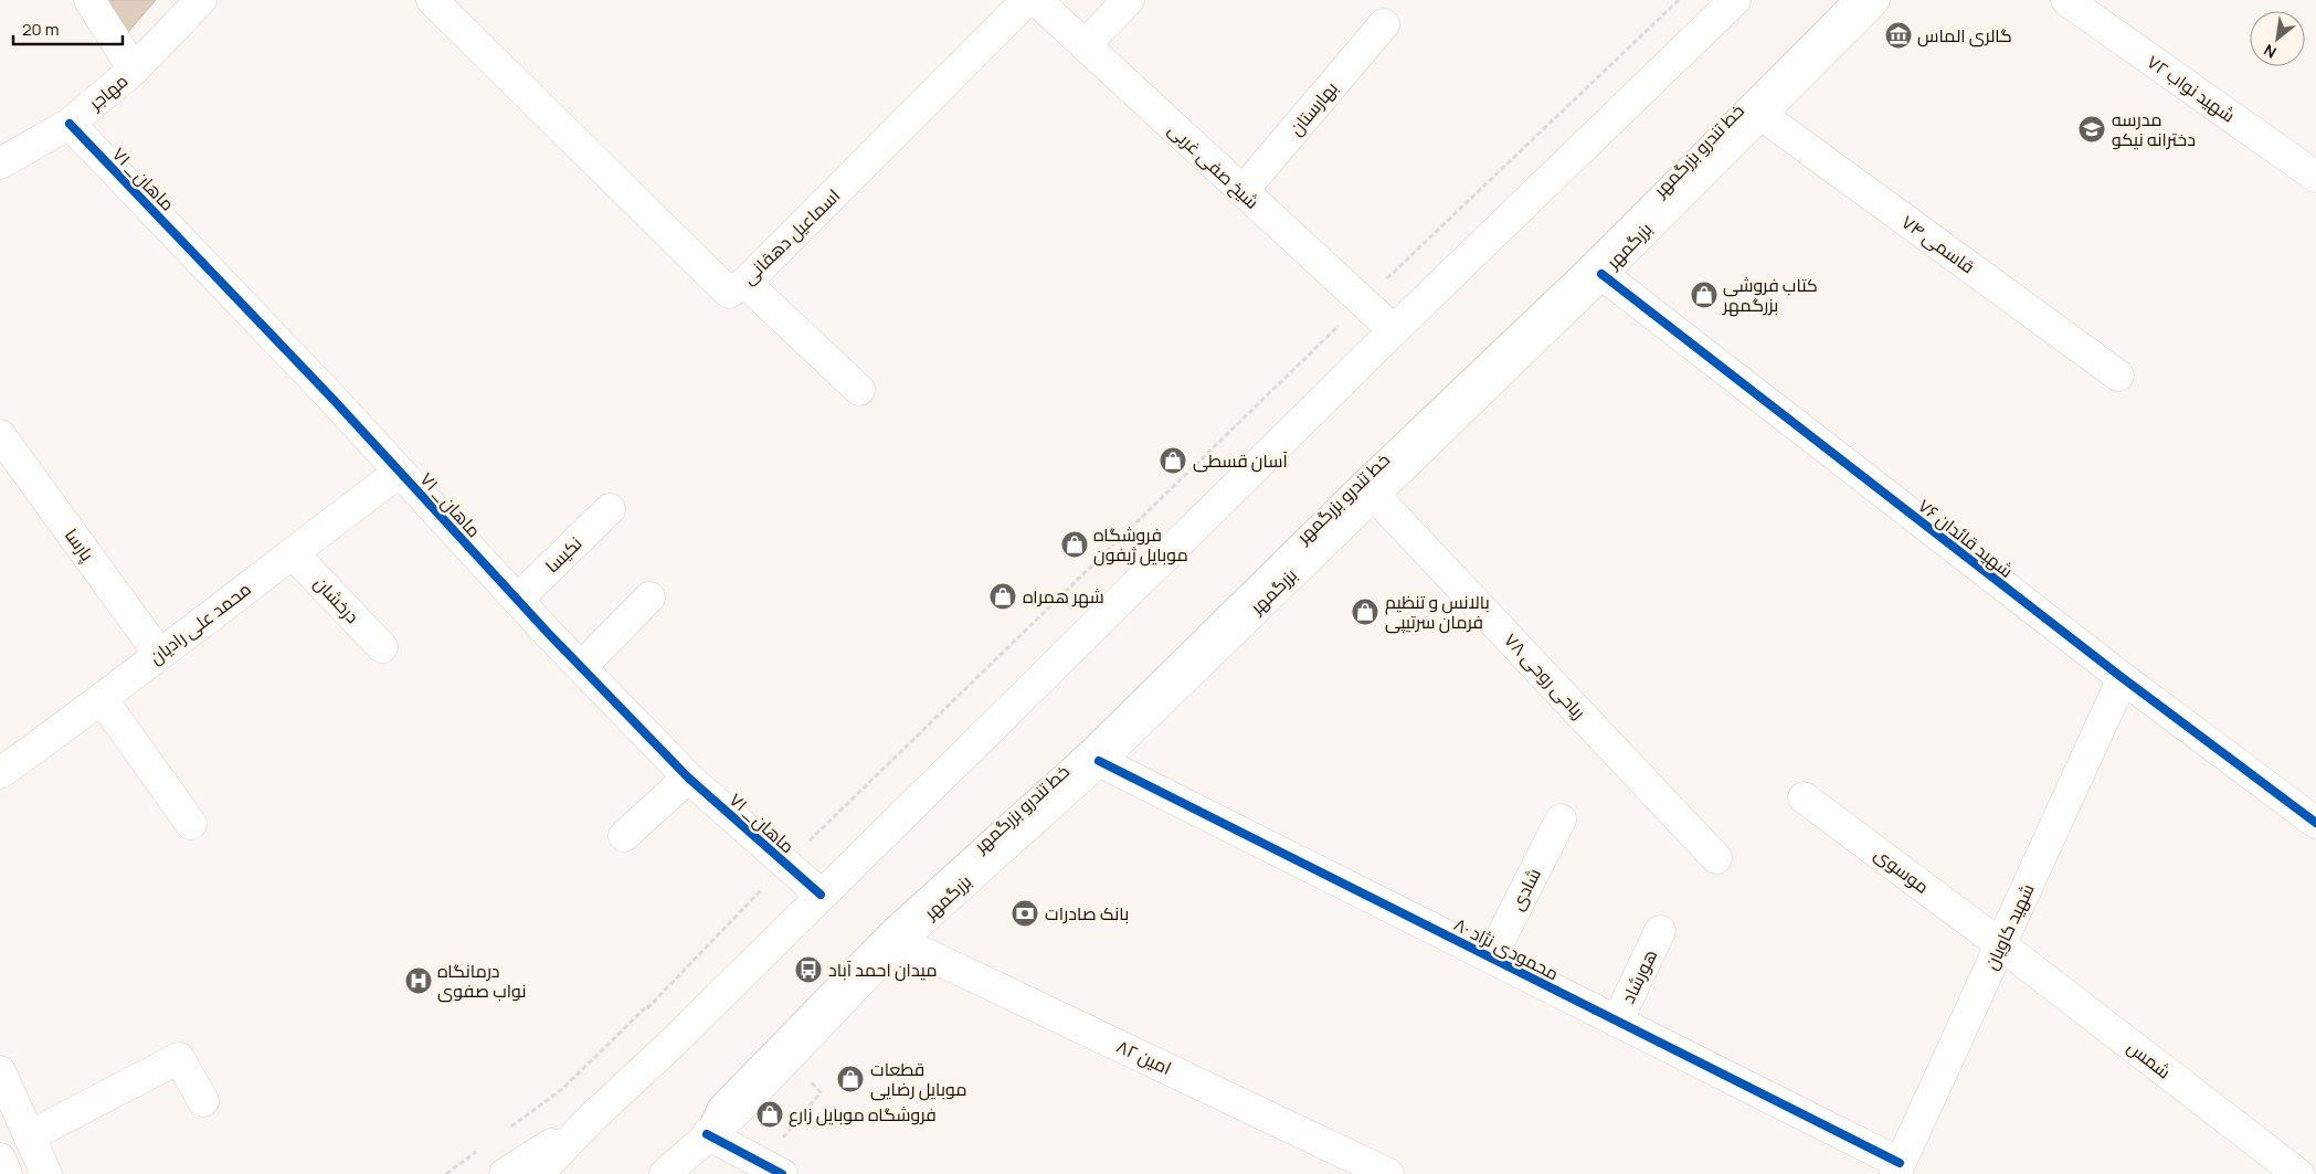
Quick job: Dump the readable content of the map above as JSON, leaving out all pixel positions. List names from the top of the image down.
{
  "streets": {
    "street": [
      "شهید نواب ۷۲",
      "مهاجر",
      "بهارستان",
      "شیخ صفی غربی",
      "۷۱ _ماهان",
      "اسماعیل دهقانی",
      "قاسمی ۷۴",
      "بزرگمهر",
      "شهید قائدان ۷۶",
      "پارسا",
      "نکیسا",
      "درخشان",
      "محمد علی رادیان",
      "ریاحی روحی ۷۸",
      "موسوی",
      "شادی",
      "شهید کاویان",
      "محمودی نژاد ۸۰",
      "هورشاد",
      "امین ۸۲",
      "شمس"
    ],
    "lane": ["خط تندرو بزرگمهر"]
  },
  "crossings": [
    ["مهاجر", "۷۱ _ماهان"],
    ["بهارستان", "شیخ صفی غربی"],
    ["خط تندرو بزرگمهر", "بزرگمهر"],
    ["۷۱ _ماهان", "نکیسا"],
    ["۷۱ _ماهان", "محمد علی رادیان"],
    ["قاسمی ۷۴", "بزرگمهر"],
    ["بزرگمهر", "شهید قائدان ۷۶"],
    ["بزرگمهر", "ریاحی روحی ۷۸"],
    ["بزرگمهر", "محمودی نژاد ۸۰"],
    ["بزرگمهر", "امین ۸۲"],
    ["شهید قائدان ۷۶", "شهید کاویان"],
    ["پارسا", "محمد علی رادیان"],
    ["درخشان", "محمد علی رادیان"],
    ["موسوی", "شهید کاویان"],
    ["موسوی", "شمس"],
    ["شادی", "محمودی نژاد ۸۰"],
    ["شهید کاویان", "محمودی نژاد ۸۰"],
    ["شهید کاویان", "شمس"],
    ["محمودی نژاد ۸۰", "هورشاد"]
  ],
  "places": {
    "museum": ["گالری الماس"],
    "school or university": ["مدرسه دخترانه نیکو"],
    "shop": [
      "کتاب فروشی بزرگمهر",
      "آسان قسطی",
      "فروشگاه موبایل ژیفون",
      "شهر همراه",
      "بالانس و تنظیم فرمان سرتیپی",
      "قطعات موبایل رضایی",
      "فروشگاه موبایل زارع"
    ],
    "bank": ["بانک صادرات"],
    "bus stop": ["میدان احمد آباد"],
    "hospital": ["درمانگاه نواب صفوی"]
  },
  "scale_bar": "20 m",
  "north": "bottom left"
}
